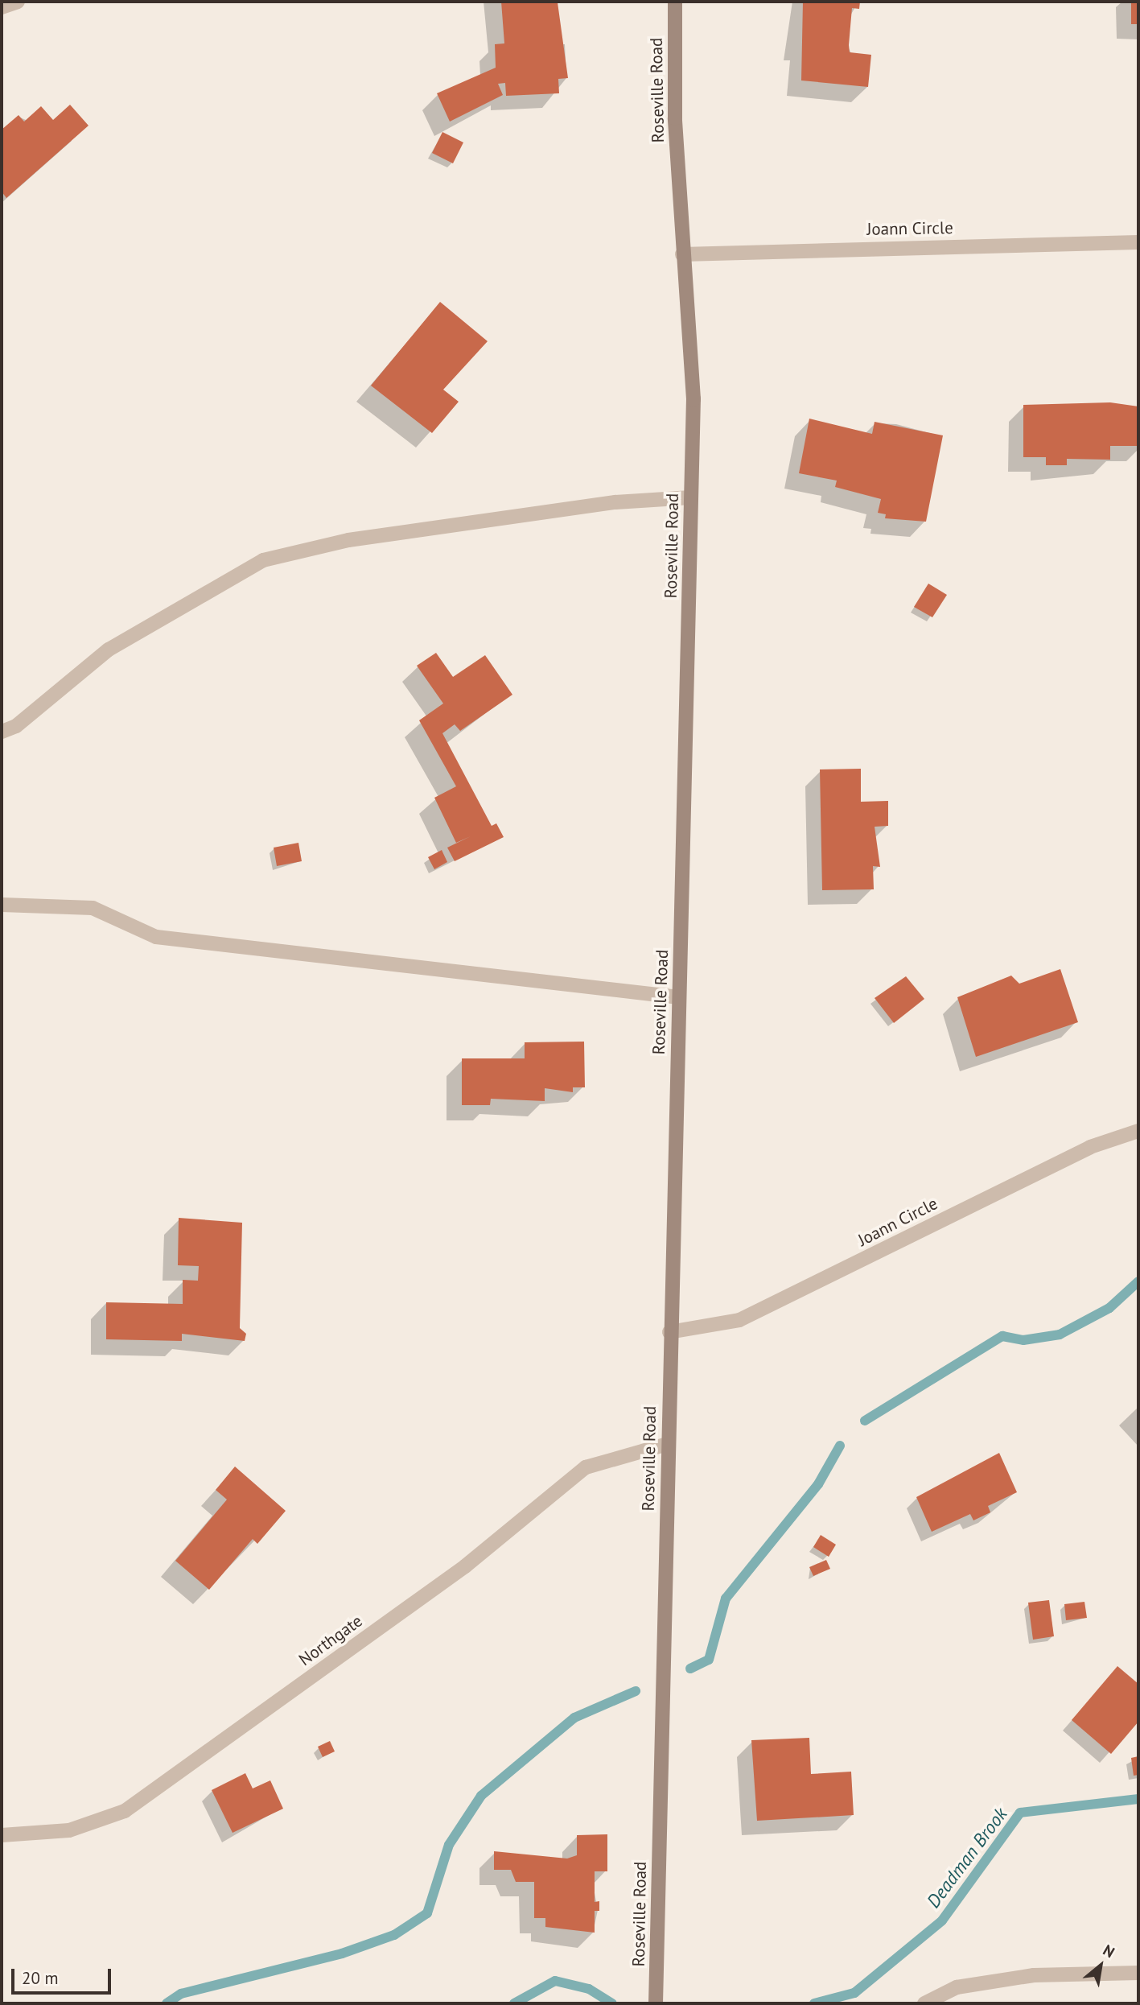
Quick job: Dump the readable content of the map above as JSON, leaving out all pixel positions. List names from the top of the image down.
{
  "streets": {
    "street": ["Roseville Road", "Joann Circle", "Northgate"]
  },
  "crossings": [
    ["Roseville Road", "Joann Circle"],
    ["Roseville Road", "Northgate"]
  ],
  "water": ["Deadman Brook"],
  "scale_bar": "20 m",
  "north": "top right"
}
